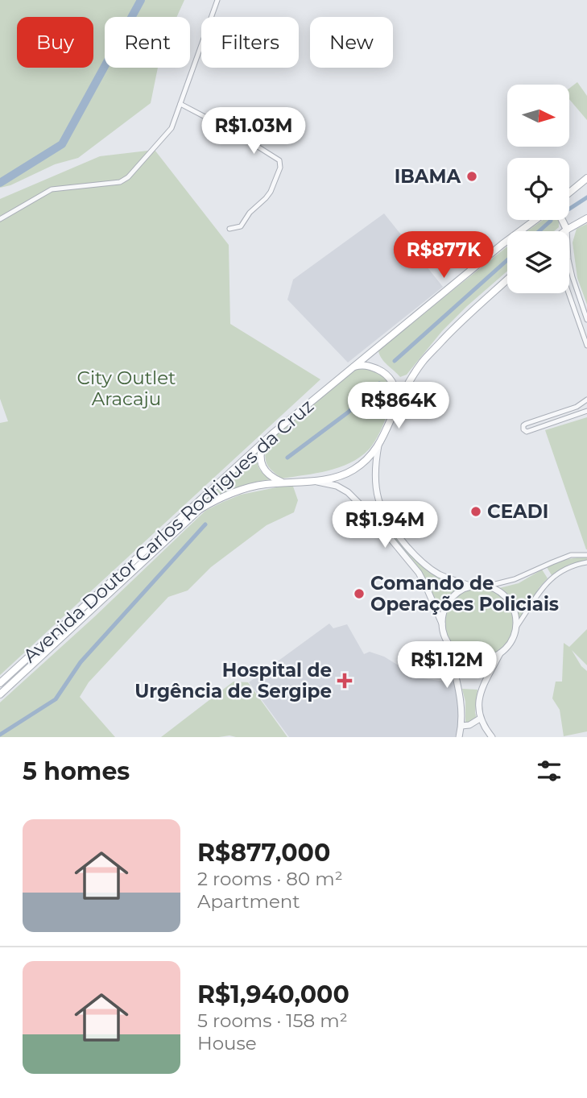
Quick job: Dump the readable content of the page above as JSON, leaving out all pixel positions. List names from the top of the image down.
{
  "streets": {
    "main road": ["Avenida Doutor Carlos Rodrigues da Cruz"]
  },
  "parks": ["City Outlet Aracaju"],
  "places": {
    "other": ["IBAMA", "CEADI", "Comando de Operações Policiais"],
    "health": ["Hospital de Urgência de Sergipe"]
  },
  "north": "right",
  "page": {
    "chip": [
      "Buy",
      "Rent",
      "Filters",
      "New"
    ],
    "price": [
      "R$1.03M",
      "R$877K",
      "R$864K",
      "R$1.94M",
      "R$1.12M"
    ],
    "heading": "5 homes",
    "list": [
      {
        "name": "R$877,000",
        "note": "2 rooms · 80 m² · Apartment"
      },
      {
        "name": "R$1,940,000",
        "note": "5 rooms · 158 m² · House"
      }
    ]
  }
}
